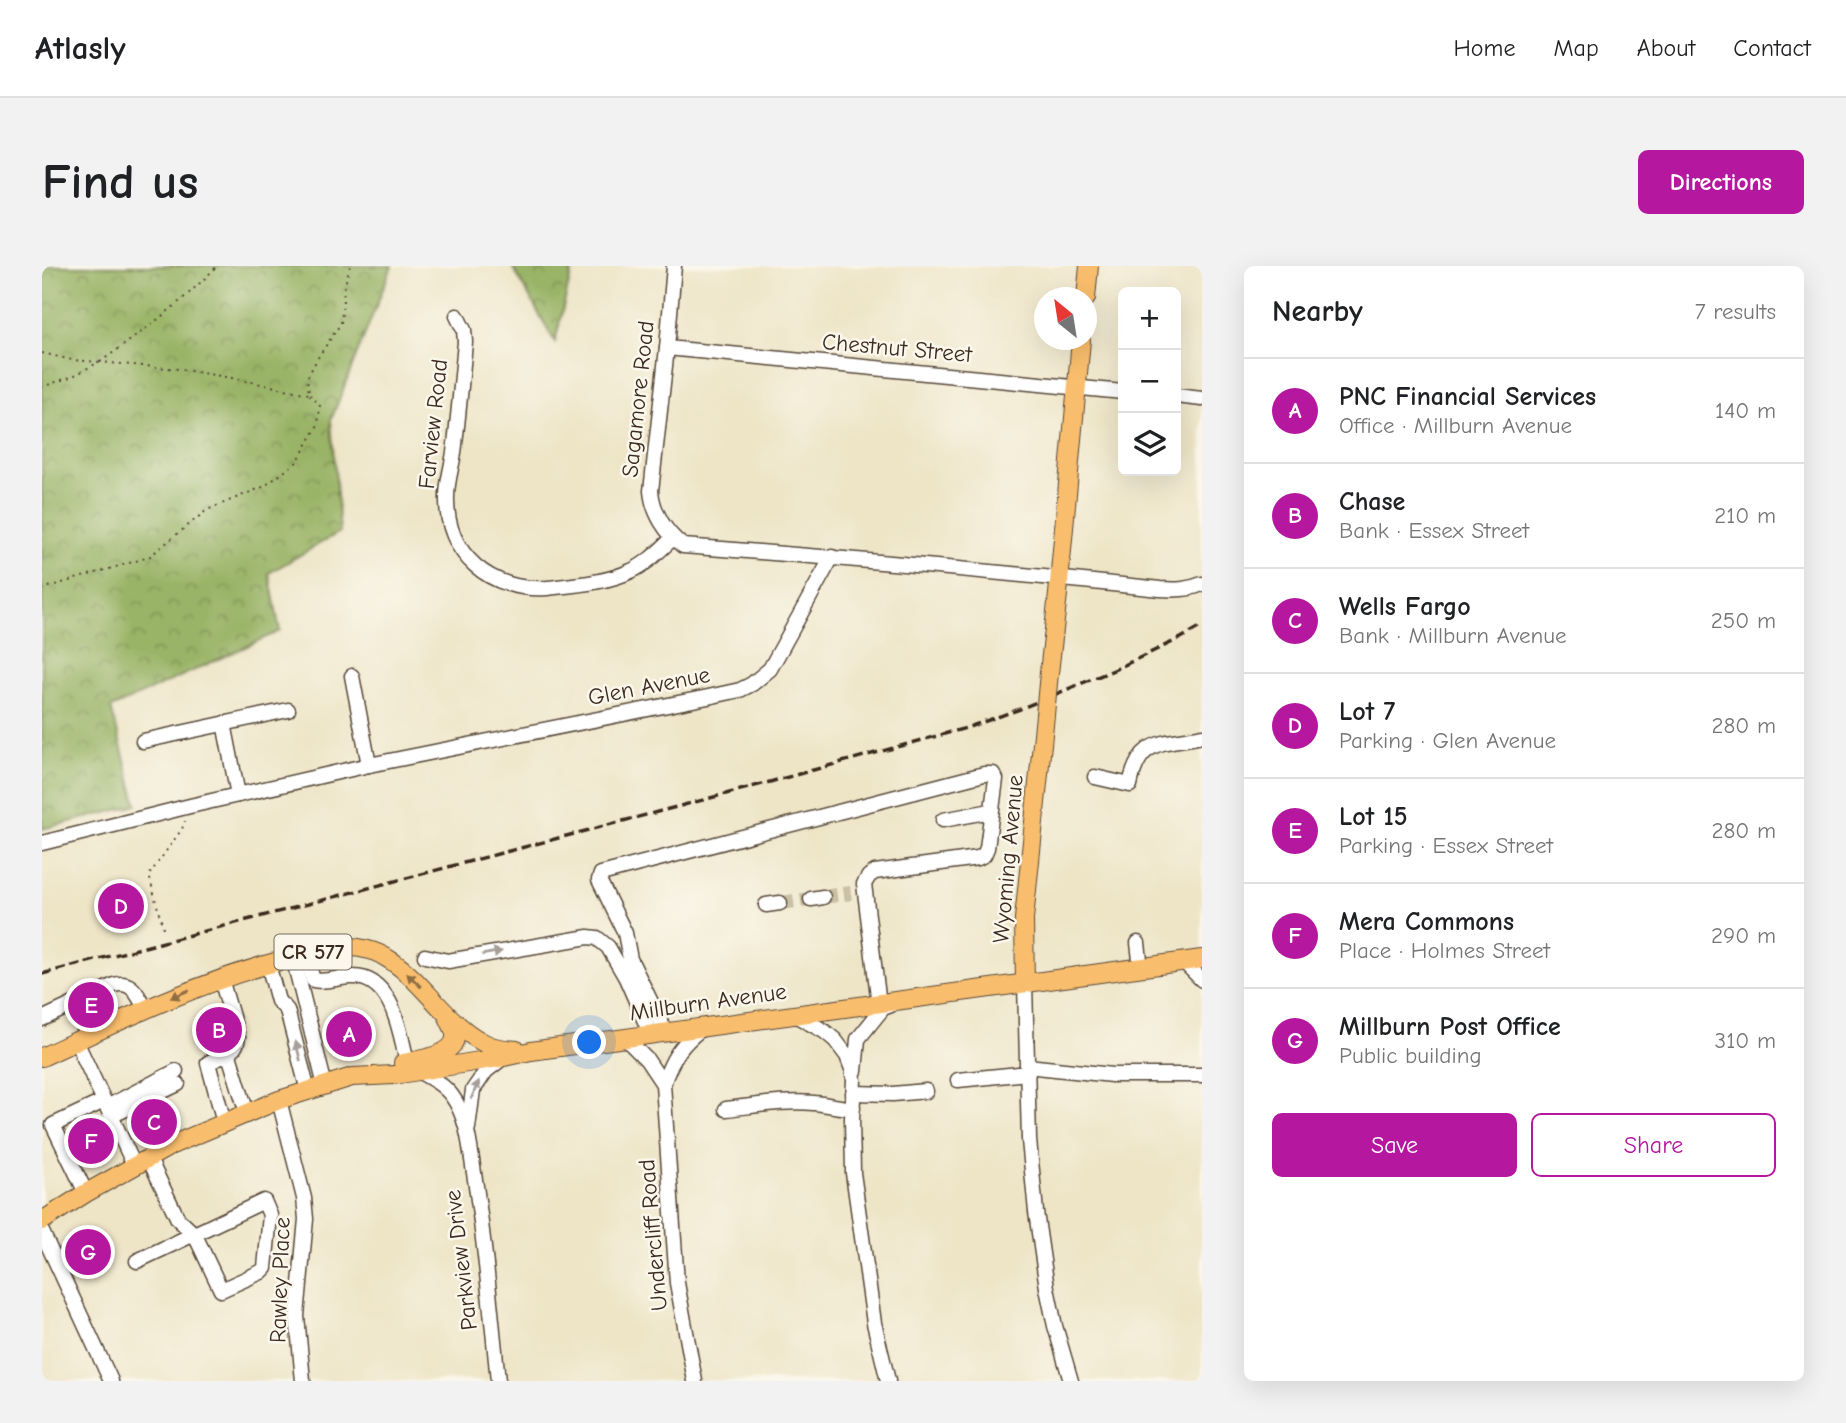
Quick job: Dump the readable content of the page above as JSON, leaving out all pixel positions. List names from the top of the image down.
{
  "streets": {
    "main road": ["Wyoming Avenue", "CR 577", "Millburn Avenue"],
    "street": [
      "Chestnut Street",
      "Sagamore Road",
      "Farview Road",
      "Glen Avenue",
      "Undercliff Road",
      "Parkview Drive",
      "Rawley Place"
    ]
  },
  "crossings": [
    ["Chestnut Street", "Sagamore Road"],
    ["Chestnut Street", "Wyoming Avenue"],
    ["Sagamore Road", "Farview Road"],
    ["Wyoming Avenue", "Millburn Avenue"],
    ["CR 577", "Millburn Avenue"],
    ["Millburn Avenue", "Undercliff Road"],
    ["Millburn Avenue", "Parkview Drive"]
  ],
  "north": "top left",
  "page": {
    "header": "Atlasly",
    "nav": [
      "Home",
      "Map",
      "About",
      "Contact"
    ],
    "buttons": [
      "Directions",
      ["Save", "Share"]
    ],
    "title": "Find us",
    "heading": ["Nearby", "7 results"],
    "map_buttons": ["+", "−"],
    "list": [
      {
        "mark": "A",
        "name": "PNC Financial Services",
        "note": "Office · Millburn Avenue",
        "value": "140 m"
      },
      {
        "mark": "B",
        "name": "Chase",
        "note": "Bank · Essex Street",
        "value": "210 m"
      },
      {
        "mark": "C",
        "name": "Wells Fargo",
        "note": "Bank · Millburn Avenue",
        "value": "250 m"
      },
      {
        "mark": "D",
        "name": "Lot 7",
        "note": "Parking · Glen Avenue",
        "value": "280 m"
      },
      {
        "mark": "E",
        "name": "Lot 15",
        "note": "Parking · Essex Street",
        "value": "280 m"
      },
      {
        "mark": "F",
        "name": "Mera Commons",
        "note": "Place · Holmes Street",
        "value": "290 m"
      },
      {
        "mark": "G",
        "name": "Millburn Post Office",
        "note": "Public building",
        "value": "310 m"
      }
    ],
    "pins": [
      "D",
      "E",
      "B",
      "A",
      "C",
      "F",
      "G"
    ]
  }
}
